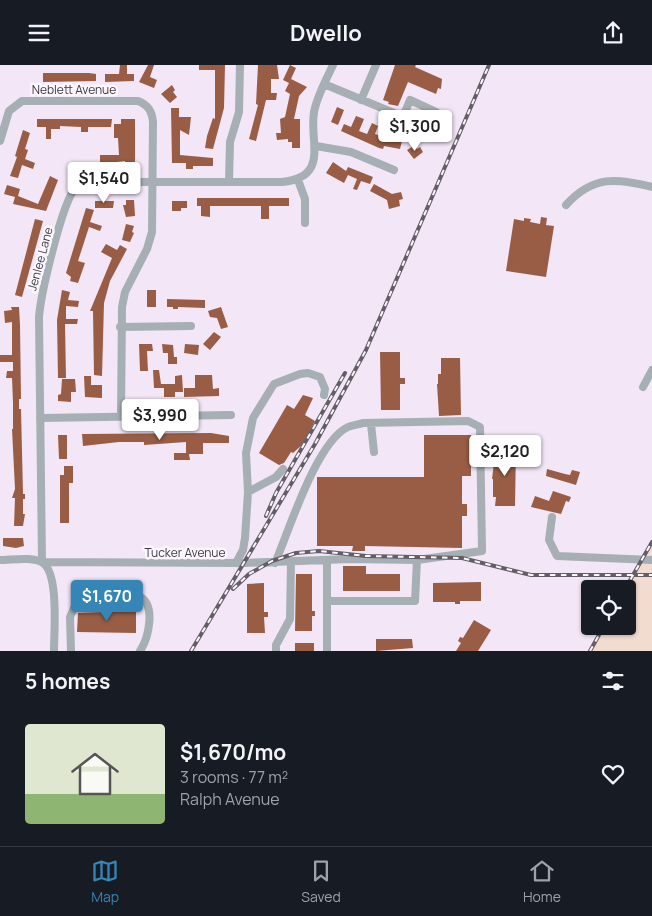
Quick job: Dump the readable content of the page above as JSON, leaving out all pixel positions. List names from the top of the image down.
{
  "streets": {
    "street": ["Neblett Avenue", "Jenlee Lane", "Tucker Avenue"]
  },
  "crossings": [
    ["Neblett Avenue", "Jenlee Lane"],
    ["Jenlee Lane", "Tucker Avenue"]
  ],
  "page": {
    "header": "Dwello",
    "price": [
      "$1,300",
      "$1,540",
      "$3,990",
      "$2,120",
      "$1,670"
    ],
    "heading": "5 homes",
    "list": [
      {
        "name": "$1,670/mo",
        "note": "3 rooms · 77 m² · Ralph Avenue"
      }
    ],
    "tabs": ["Map", "Saved", "Home"]
  }
}
